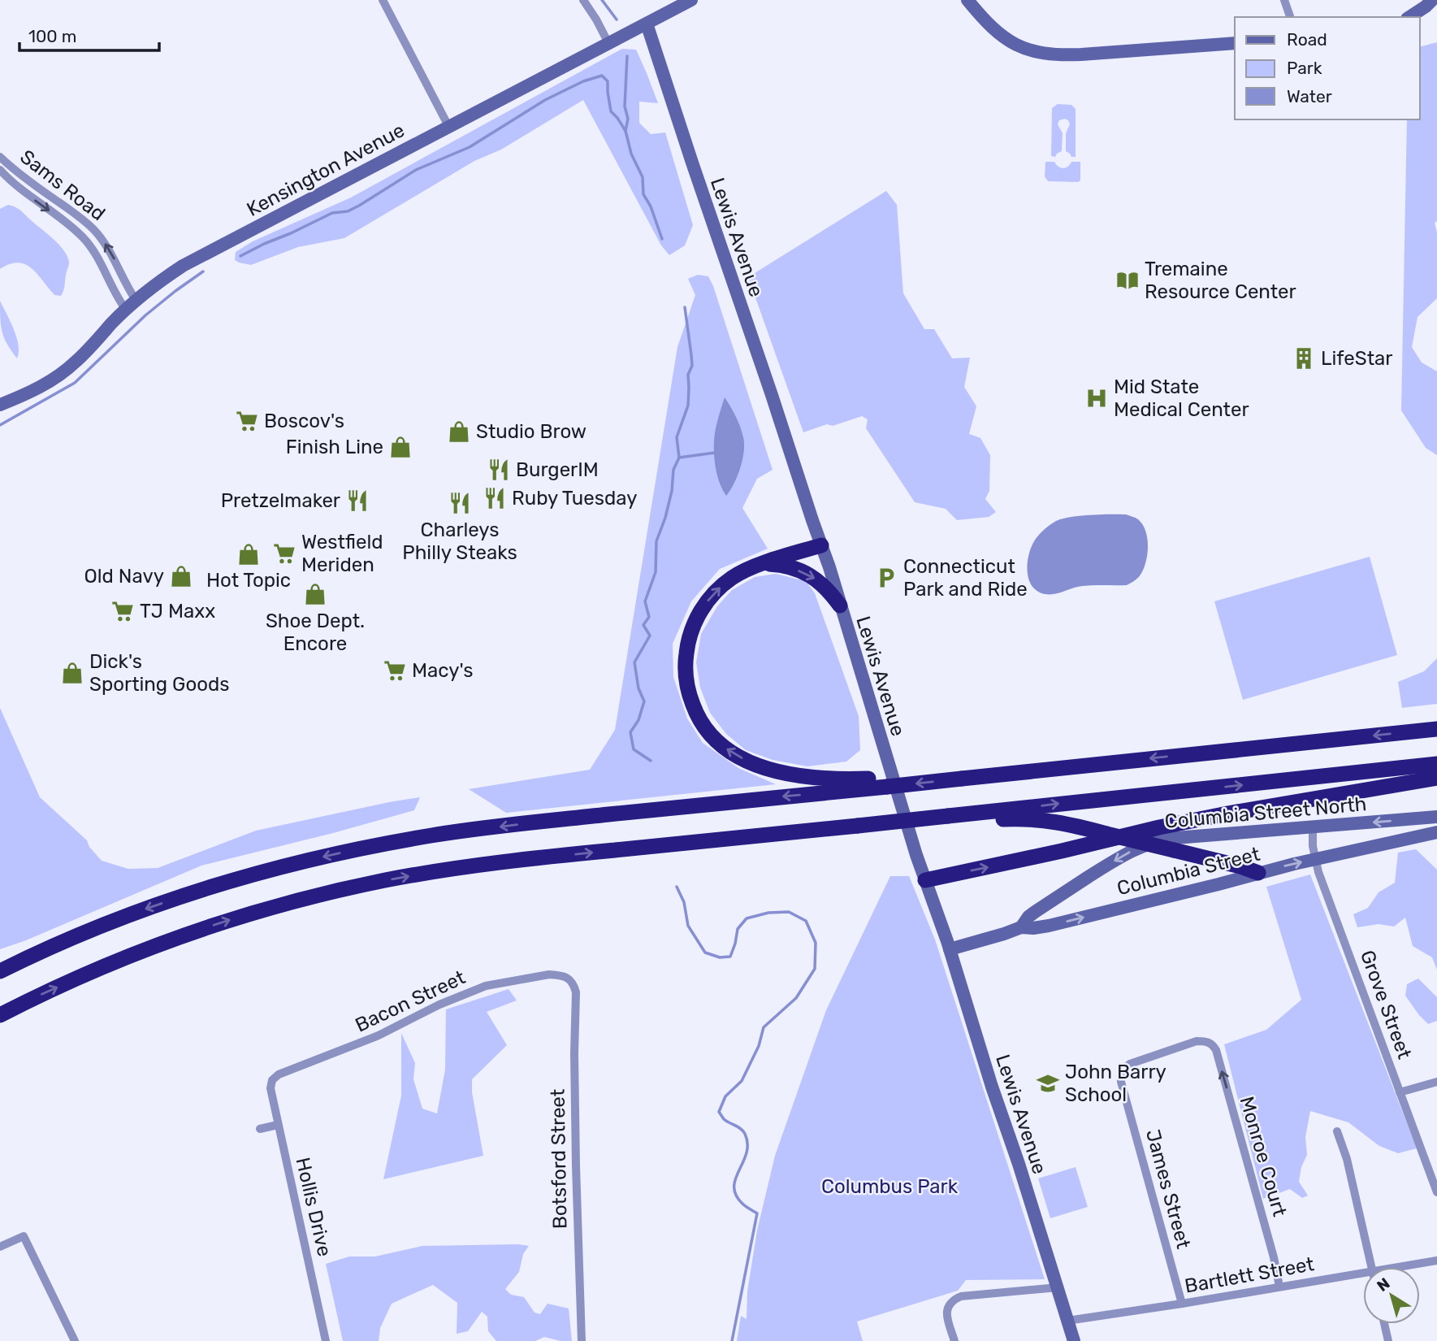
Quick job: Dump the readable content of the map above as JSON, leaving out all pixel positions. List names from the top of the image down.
{
  "streets": {
    "main road": [
      "Kensington Avenue",
      "Lewis Avenue",
      "Columbia Street North",
      "Columbia Street"
    ],
    "street": [
      "Sams Road",
      "Bacon Street",
      "Grove Street",
      "Monroe Court",
      "Botsford Street",
      "James Street",
      "Hollis Drive",
      "Bartlett Street"
    ]
  },
  "crossings": [
    ["Kensington Avenue", "Sams Road"],
    ["Kensington Avenue", "Lewis Avenue"],
    ["Lewis Avenue", "Columbia Street"],
    ["Lewis Avenue", "Bartlett Street"],
    ["Columbia Street North", "Columbia Street"],
    ["Columbia Street North", "Grove Street"],
    ["Columbia Street", "Grove Street"],
    ["Bacon Street", "Botsford Street"],
    ["Bacon Street", "Hollis Drive"],
    ["Monroe Court", "James Street"],
    ["Monroe Court", "Bartlett Street"],
    ["James Street", "Bartlett Street"]
  ],
  "one_way": ["Columbia Street North", "Columbia Street", "Monroe Court"],
  "parks": ["Columbus Park"],
  "places": {
    "library": ["Tremaine Resource Center"],
    "building": ["LifeStar"],
    "hospital": ["Mid State Medical Center"],
    "supermarket": [
      "Boscov's",
      "Westfield Meriden",
      "TJ Maxx",
      "Macy's"
    ],
    "shop": [
      "Studio Brow",
      "Finish Line",
      "Hot Topic",
      "Old Navy",
      "Shoe Dept. Encore",
      "Dick's Sporting Goods"
    ],
    "restaurant": [
      "BurgerIM",
      "Ruby Tuesday",
      "Pretzelmaker",
      "Charleys Philly Steaks"
    ],
    "parking": ["Connecticut Park and Ride"],
    "school or university": ["John Barry School"]
  },
  "legend": ["Road", "Park", "Water"],
  "scale_bar": "100 m",
  "north": "top left"
}
